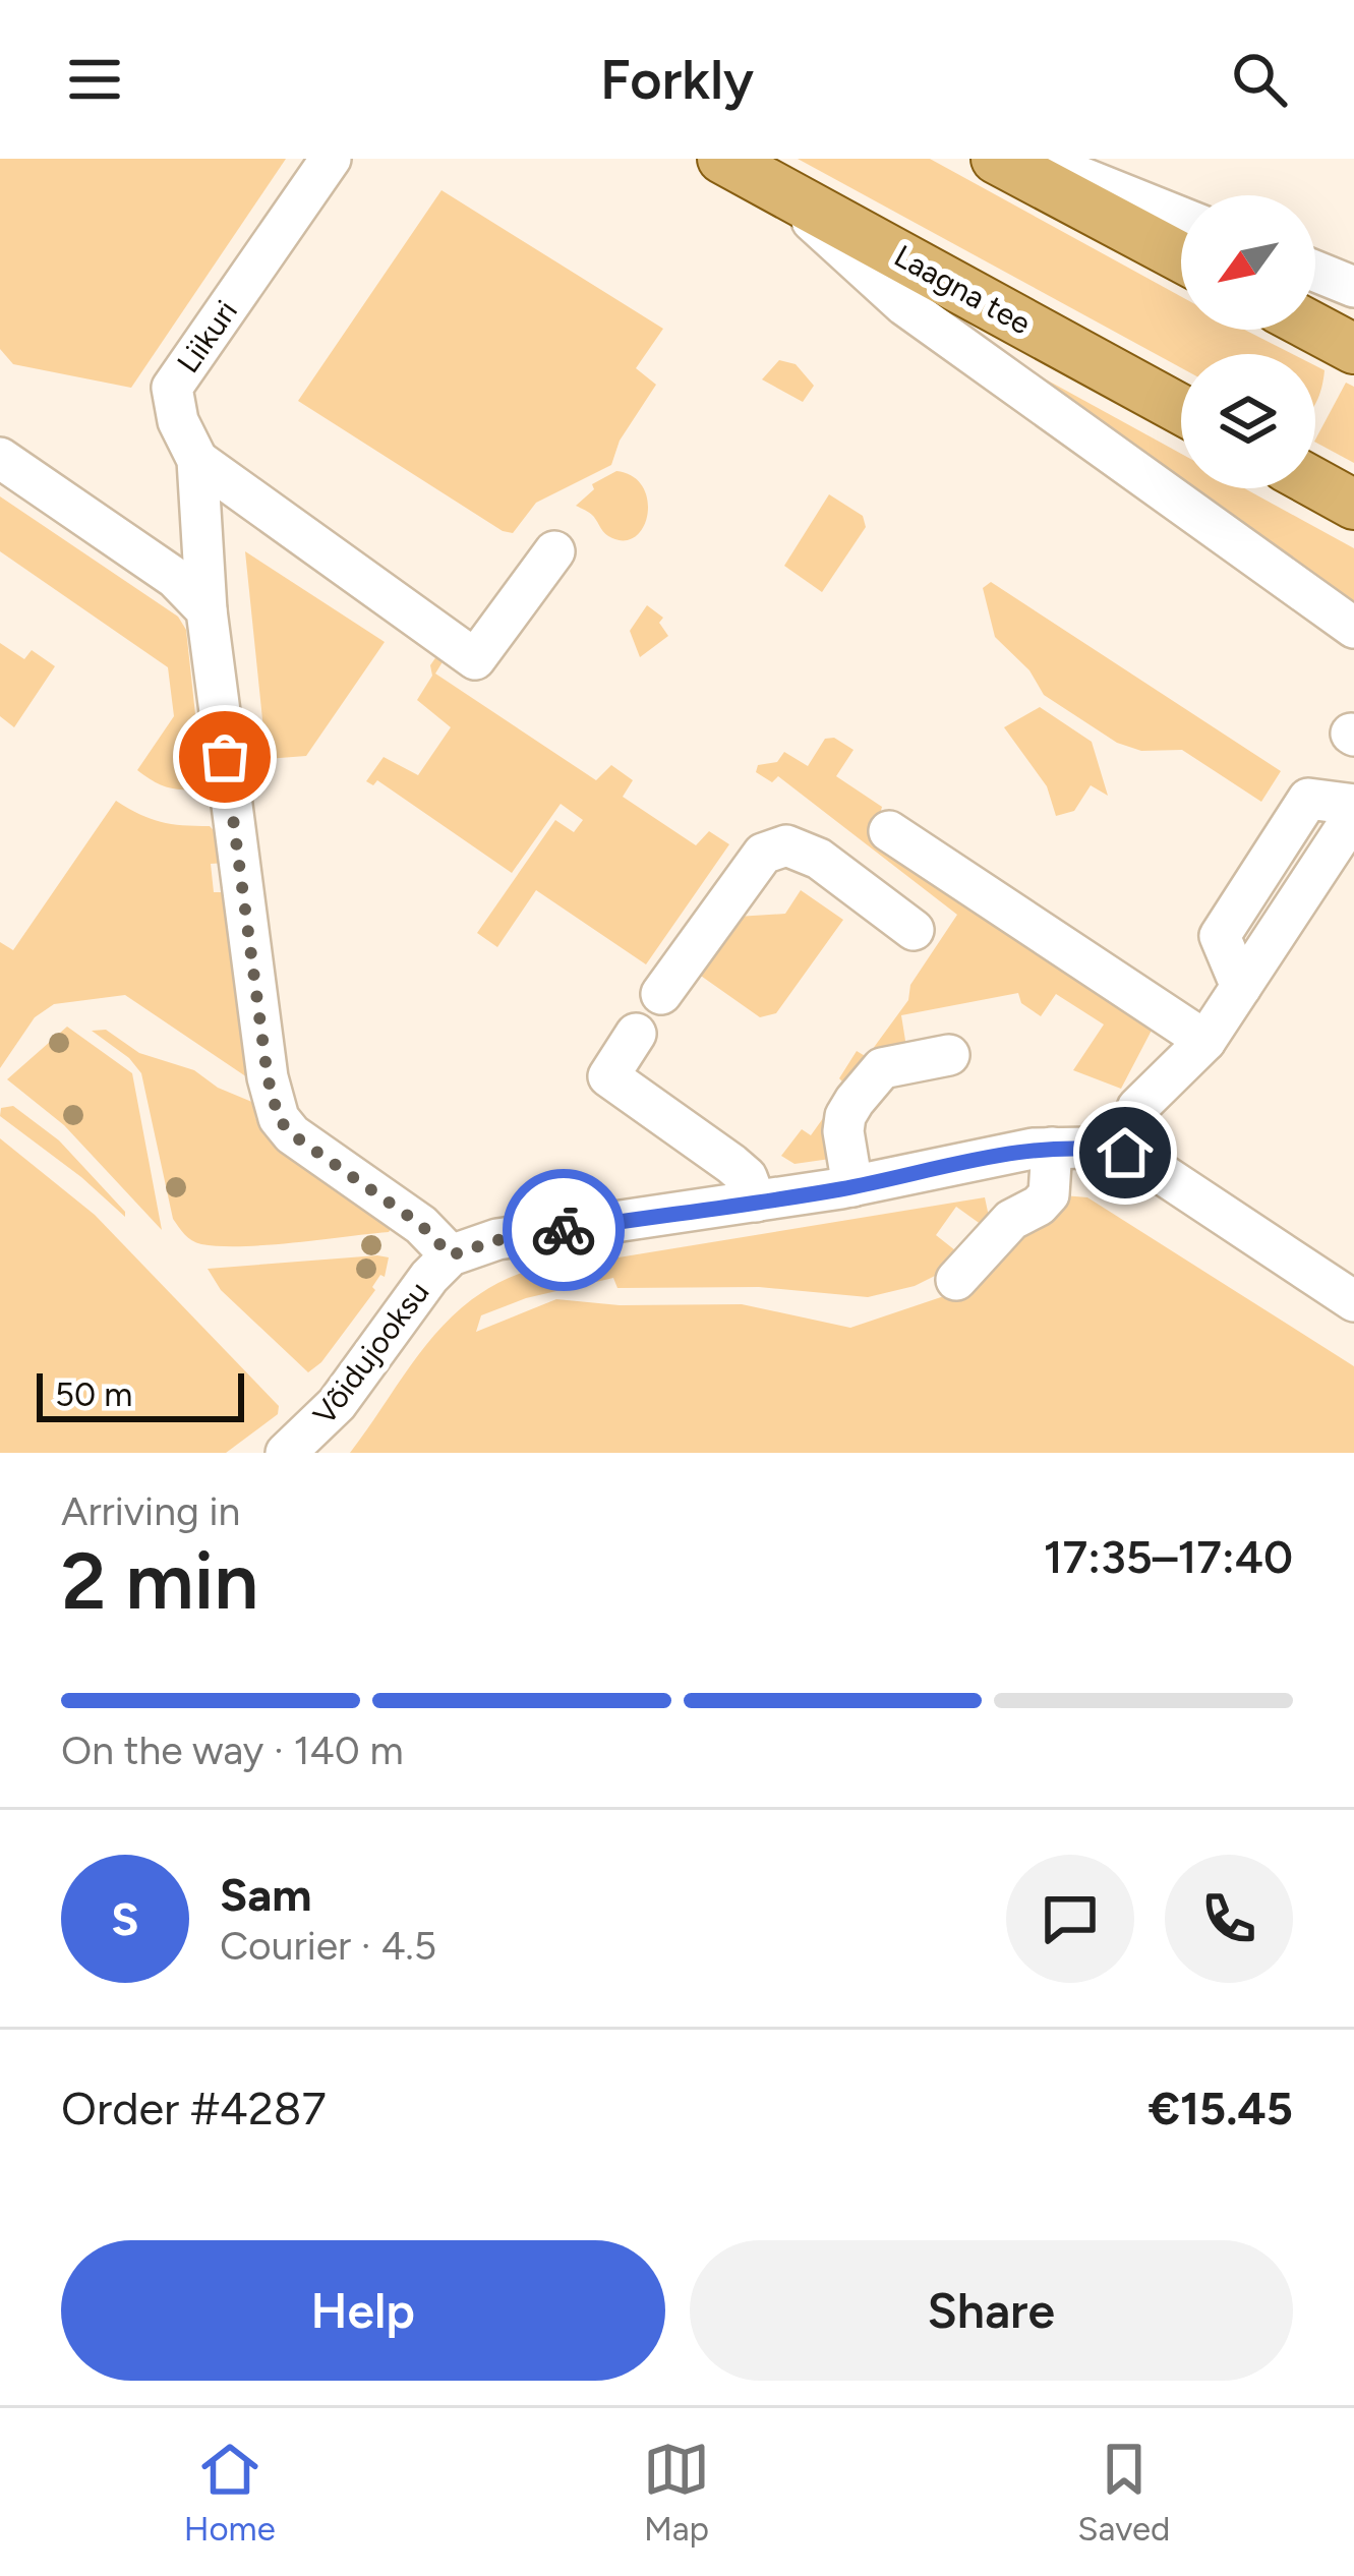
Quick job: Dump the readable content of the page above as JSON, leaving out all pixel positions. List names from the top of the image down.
{
  "streets": {
    "main road": ["Laagna tee"],
    "street": ["Liikuri", "Võidujooksu"]
  },
  "crossings": [
    ["Liikuri", "Võidujooksu"]
  ],
  "scale_bar": "50 m",
  "north": "bottom left",
  "page": {
    "header": "Forkly",
    "scale": "50 m",
    "heading": ["2 min", "Arriving in", "17:35–17:40"],
    "panel": [
      "Sam",
      "Courier · 4.5",
      "Order #4287",
      "€15.45"
    ],
    "bar": "On the way · 140 m",
    "round": "S",
    "buttons": ["Help", "Share"],
    "tabs": ["Home", "Map", "Saved"]
  }
}
